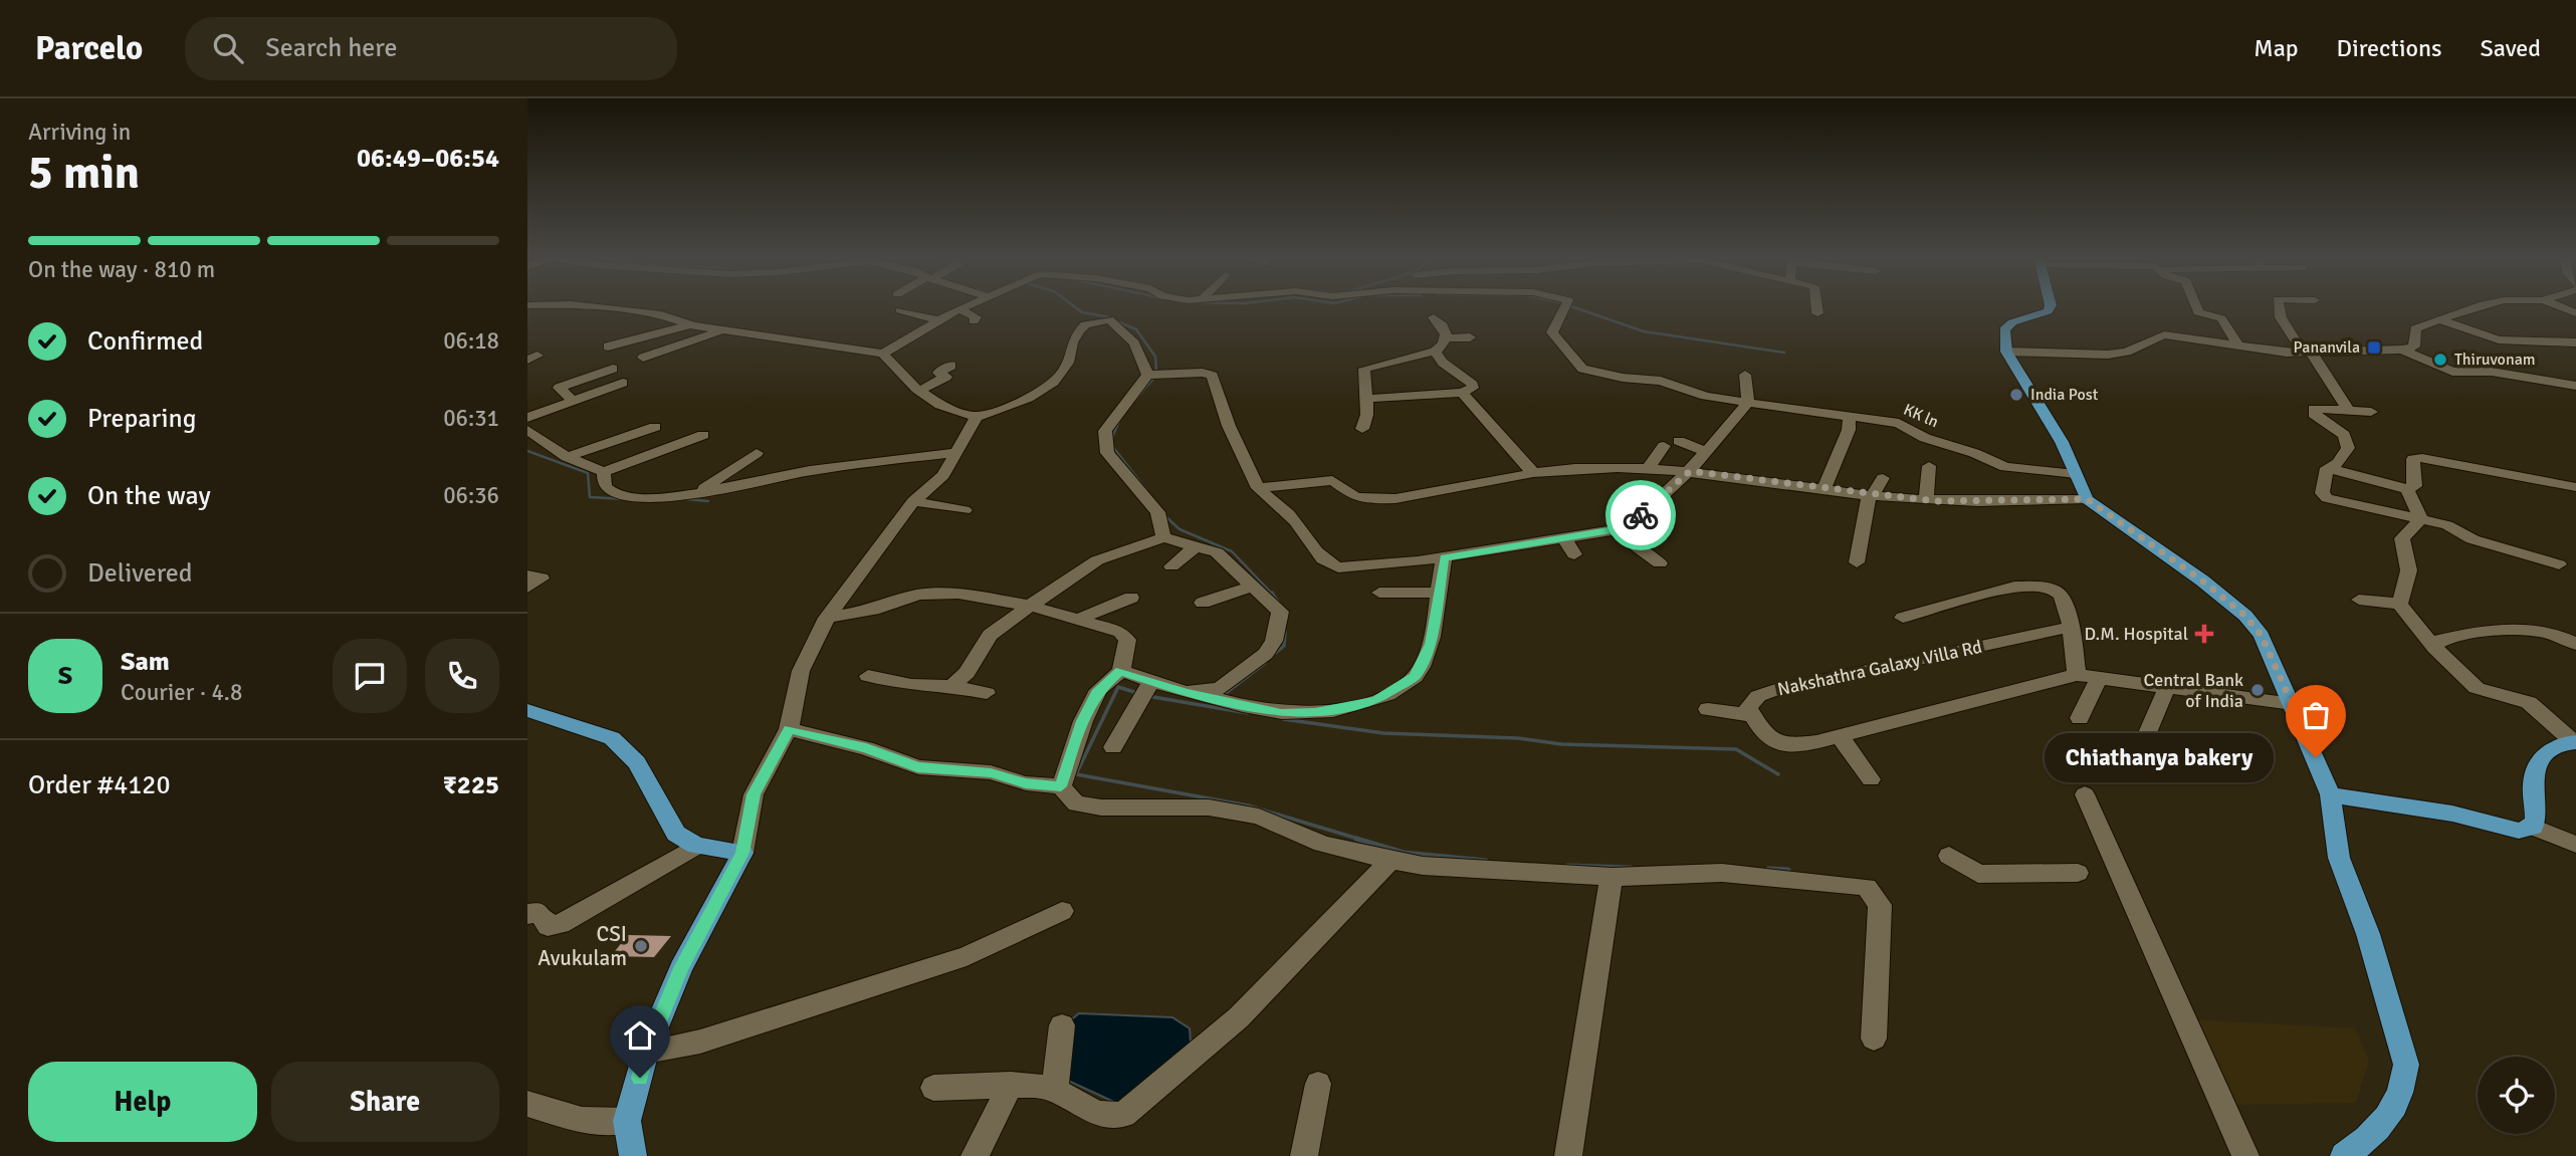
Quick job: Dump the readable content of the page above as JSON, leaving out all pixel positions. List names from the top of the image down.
{
  "streets": {
    "street": ["KK ln", "Nakshathra Galaxy Villa Rd"]
  },
  "places": {
    "transit": ["Pananvila"],
    "other": [
      "Thiruvonam",
      "India Post",
      "Central Bank of India",
      "Chiathanya bakery",
      "CSI Avukulam"
    ],
    "health": ["D.M. Hospital"]
  },
  "page": {
    "header": "Parcelo",
    "search": "Search here",
    "nav": ["Map", "Directions", "Saved"],
    "heading": ["5 min", "Arriving in", "06:49–06:54"],
    "panel": [
      "Sam",
      "Courier · 4.8",
      "Order #4120",
      "₹225"
    ],
    "bar": "On the way · 810 m",
    "list": [
      ["Confirmed", "06:18"],
      ["Preparing", "06:31"],
      ["On the way", "06:36"],
      "Delivered"
    ],
    "round": "S",
    "bubble": "Chiathanya bakery",
    "buttons": ["Help", "Share"]
  }
}
